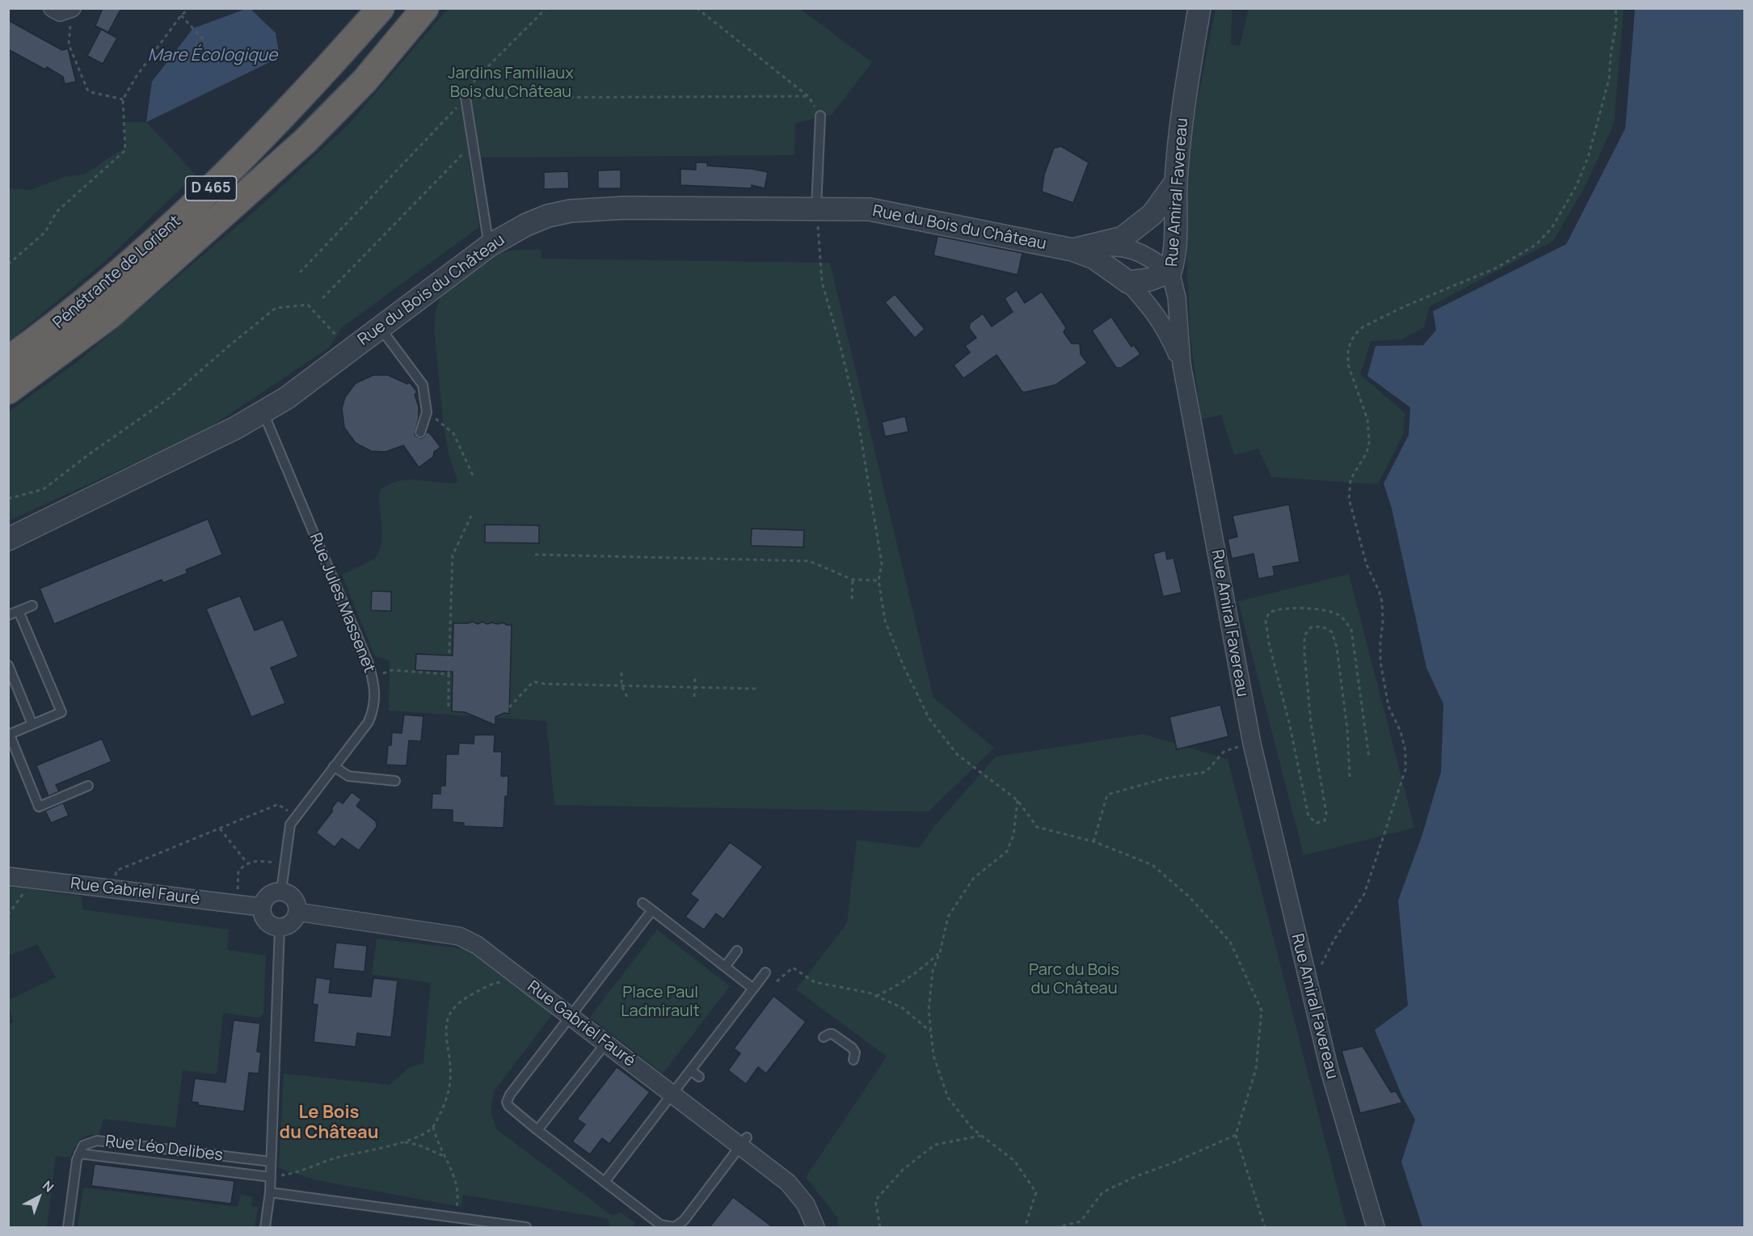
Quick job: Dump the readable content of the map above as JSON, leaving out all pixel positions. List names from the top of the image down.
{
  "streets": {
    "highway": ["D 465", "Pénétrante de Lorient"],
    "street": ["Rue Amiral Favereau", "Rue du Bois du Château", "Rue Gabriel Fauré"],
    "lane": ["Rue Jules Massenet", "Rue Léo Delibes"]
  },
  "crossings": [
    ["Rue Amiral Favereau", "Rue du Bois du Château"],
    ["Rue du Bois du Château", "Rue Jules Massenet"],
    ["Rue Jules Massenet", "Rue Gabriel Fauré"]
  ],
  "districts": ["Le Bois du Château"],
  "water": ["Mare Écologique"],
  "parks": ["Jardins Familiaux Bois du Château", "Parc du Bois du Château", "Place Paul Ladmirault"],
  "north": "top right"
}
